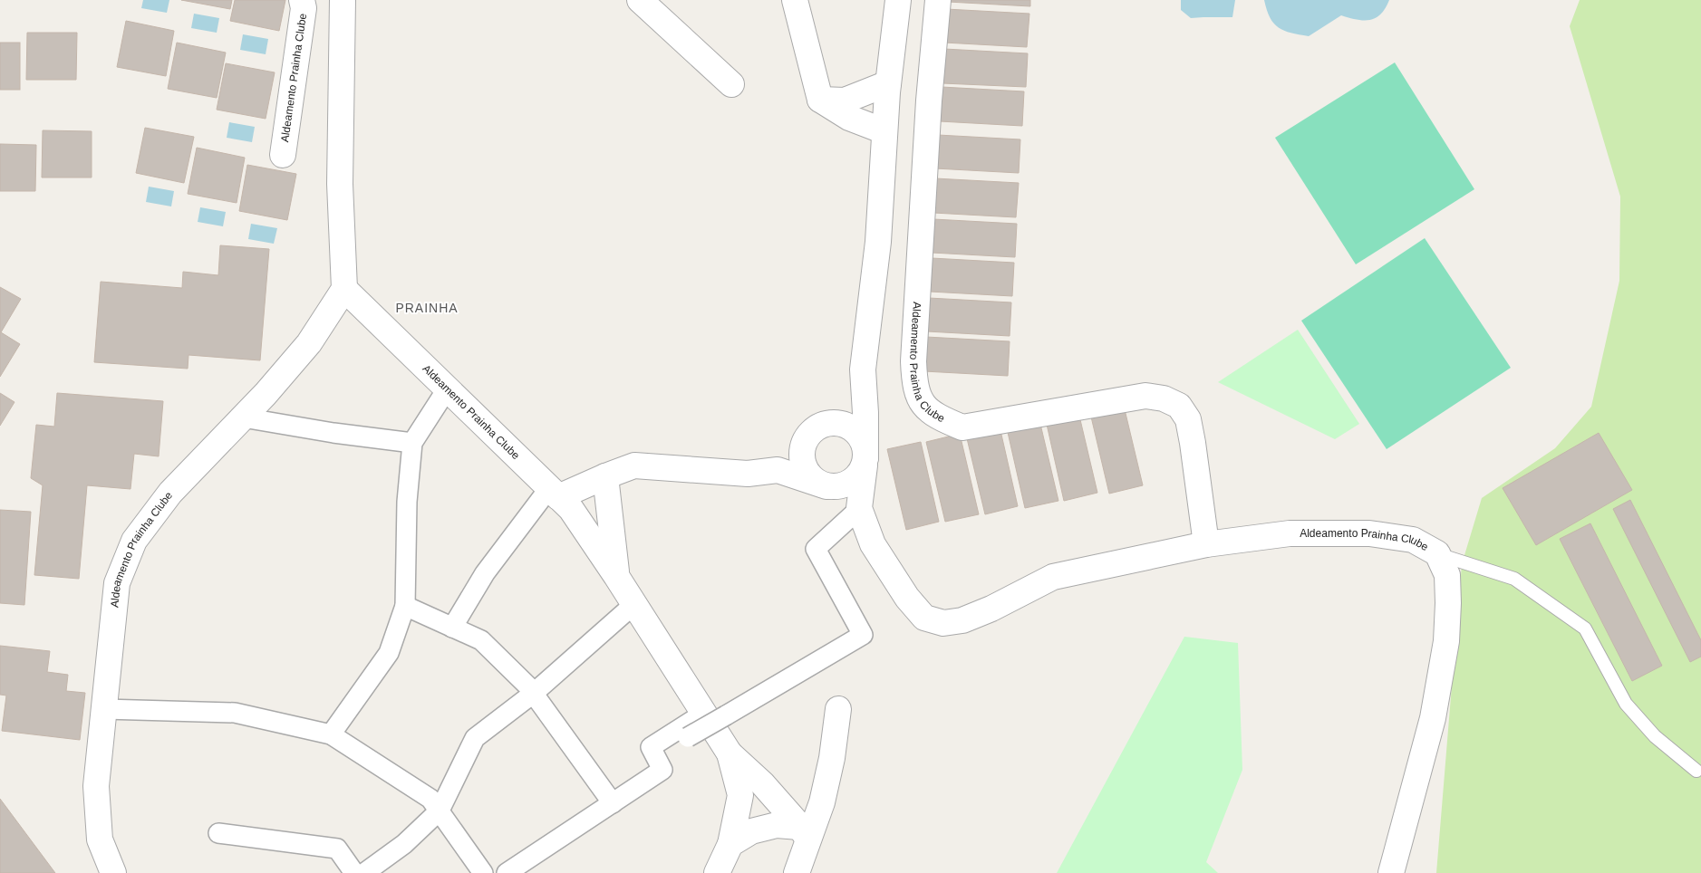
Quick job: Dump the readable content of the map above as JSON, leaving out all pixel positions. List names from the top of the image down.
{
  "streets": {
    "street": ["Aldeamento Prainha Clube"]
  },
  "districts": ["PRAINHA"]
}
